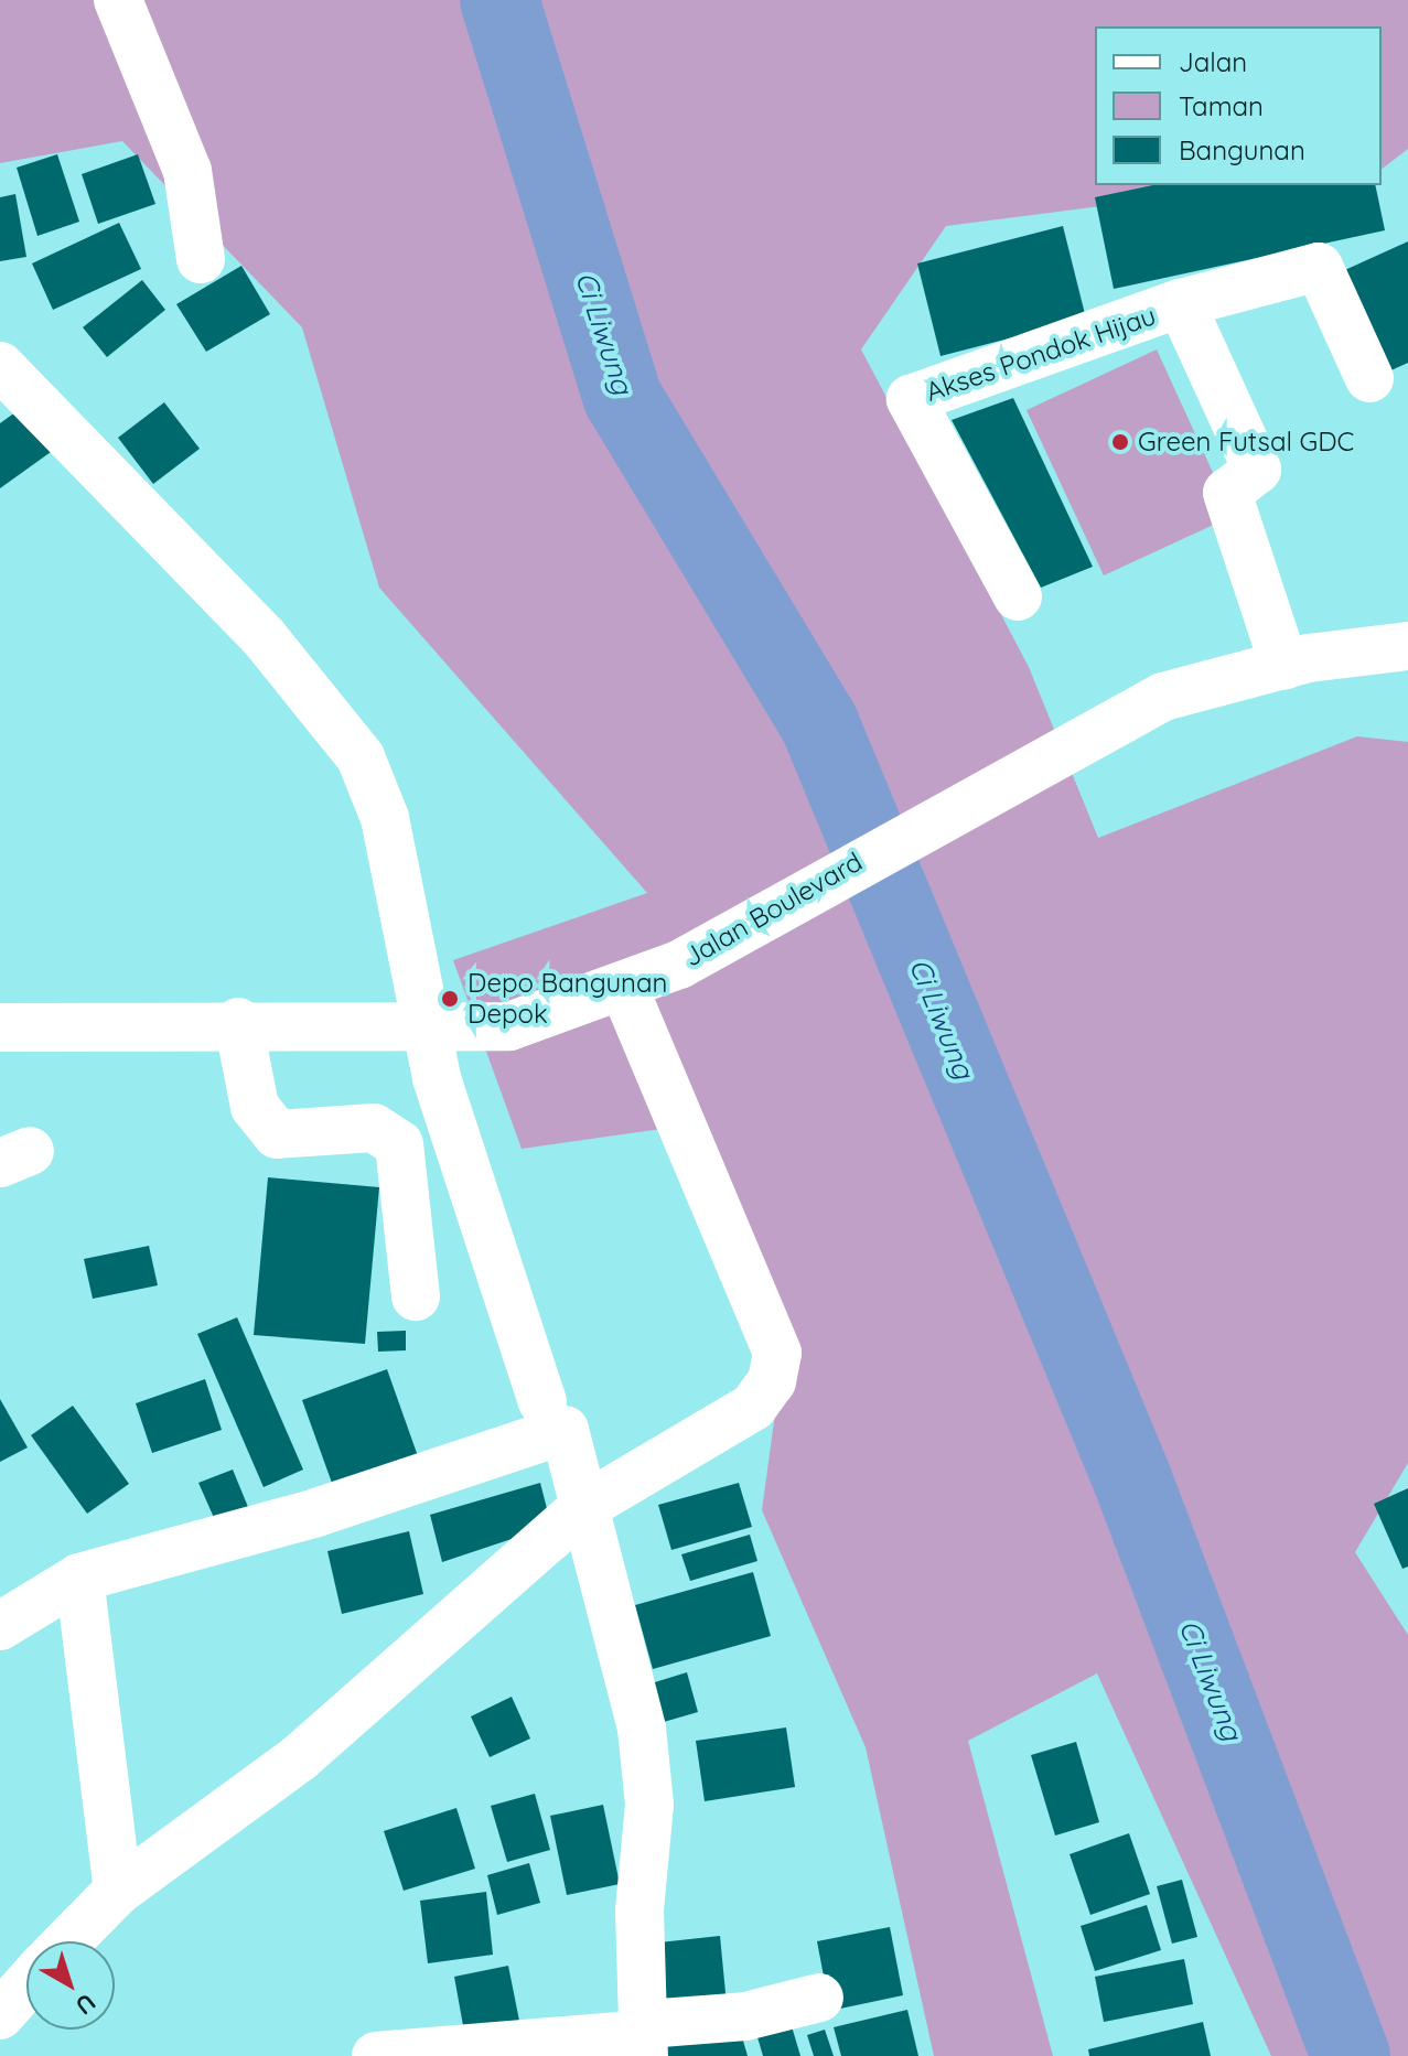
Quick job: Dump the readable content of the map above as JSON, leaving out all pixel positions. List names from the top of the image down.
{
  "streets": {
    "street": ["Akses Pondok Hijau", "Jalan Boulevard"]
  },
  "crossings": [
    ["Akses Pondok Hijau", "Jalan Boulevard"]
  ],
  "water": ["Ci Liwung"],
  "places": ["Green Futsal GDC", "Depo Bangunan Depok"],
  "legend": ["Jalan", "Taman", "Bangunan"],
  "north": "bottom right"
}
